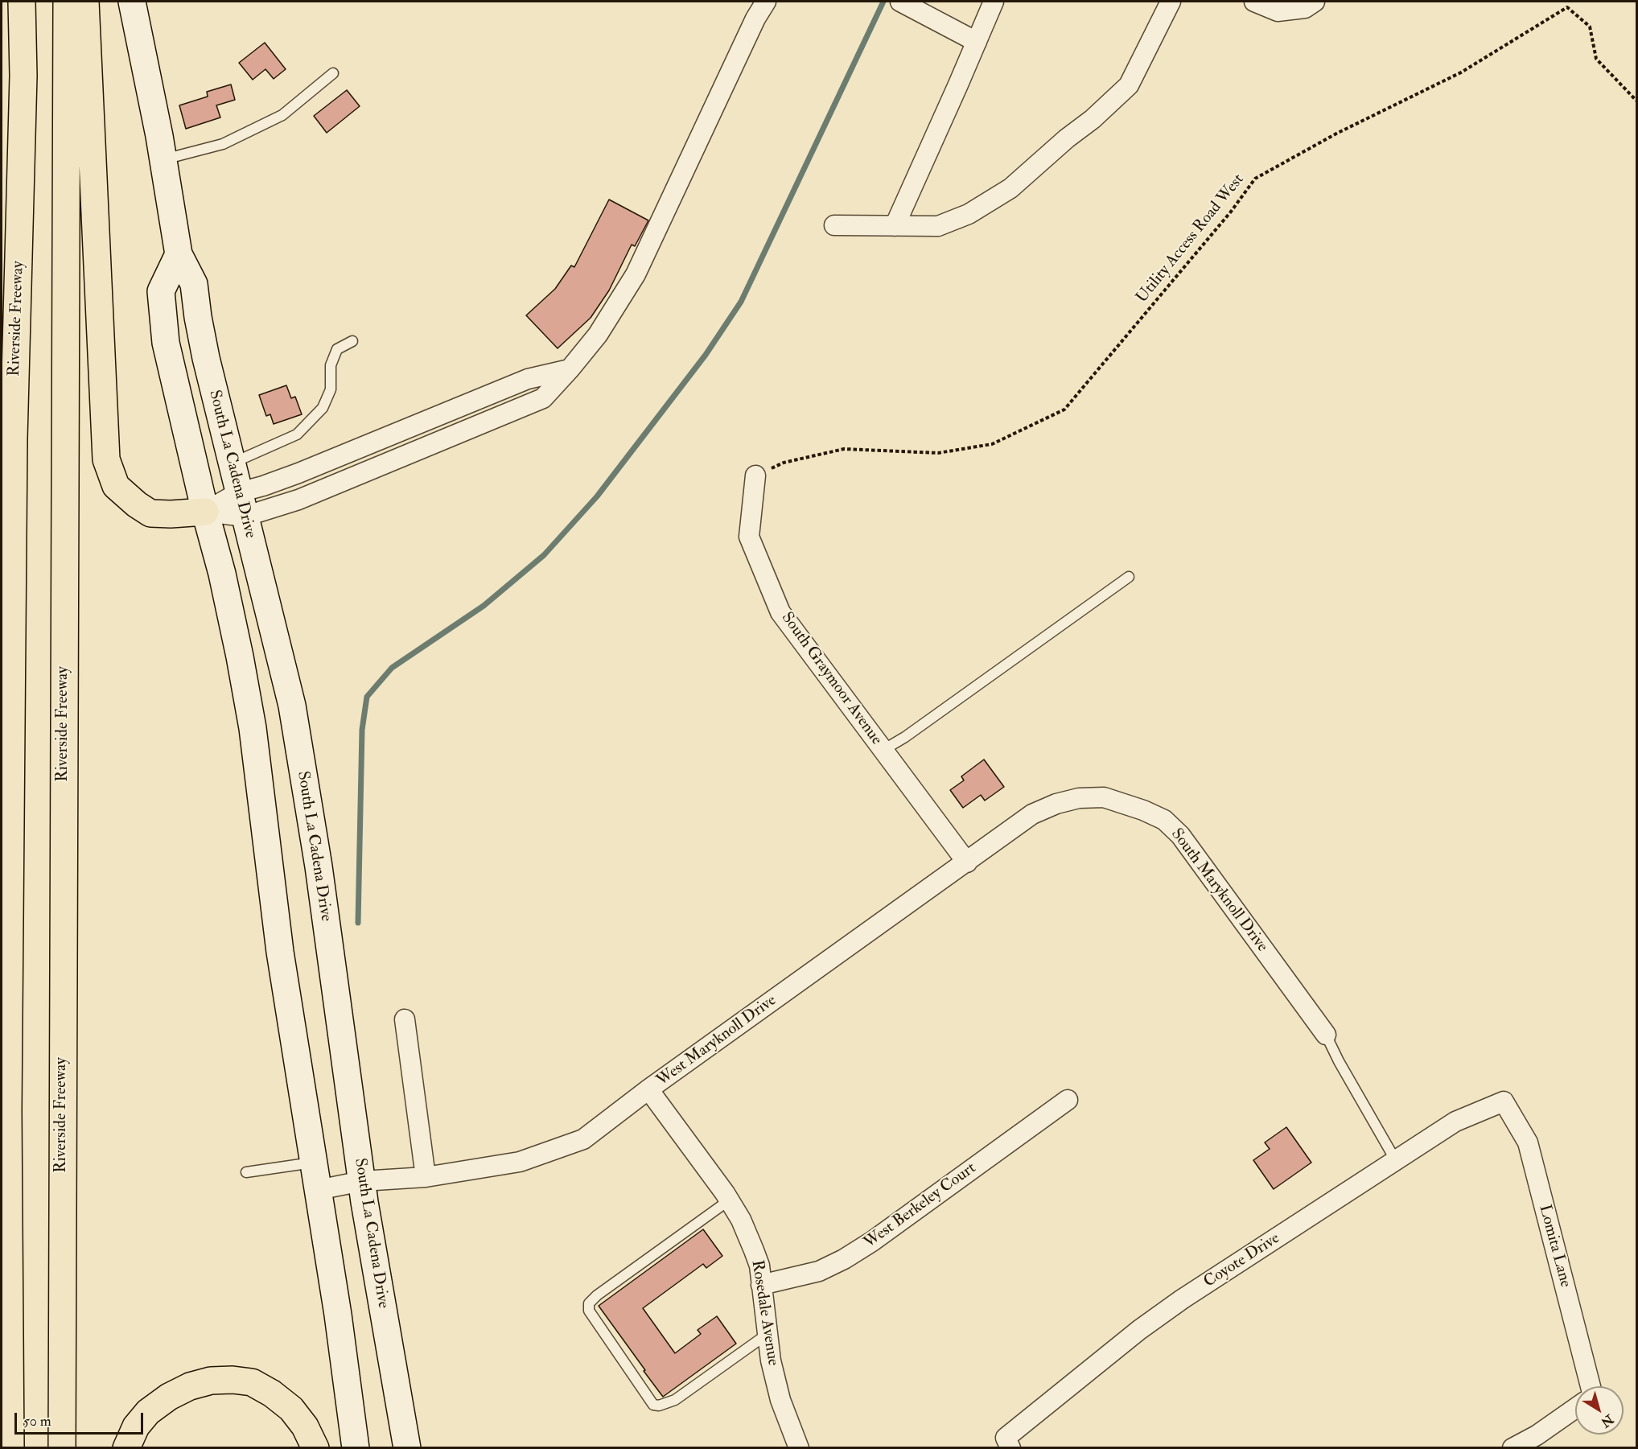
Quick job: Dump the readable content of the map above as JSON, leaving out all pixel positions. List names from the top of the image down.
{
  "streets": {
    "highway": ["Riverside Freeway"],
    "main road": ["South La Cadena Drive"],
    "street": [
      "South Graymoor Avenue",
      "South Maryknoll Drive",
      "West Maryknoll Drive",
      "West Berkeley Court",
      "Lomita Lane",
      "Coyote Drive",
      "Rosedale Avenue"
    ],
    "path": ["Utility Access Road West"]
  },
  "crossings": [
    ["Utility Access Road West", "South Graymoor Avenue"],
    ["South La Cadena Drive", "West Maryknoll Drive"],
    ["South Graymoor Avenue", "West Maryknoll Drive"],
    ["South Maryknoll Drive", "West Maryknoll Drive"],
    ["West Maryknoll Drive", "Rosedale Avenue"],
    ["West Berkeley Court", "Rosedale Avenue"],
    ["Lomita Lane", "Coyote Drive"]
  ],
  "scale_bar": "50 m",
  "north": "bottom right"
}
